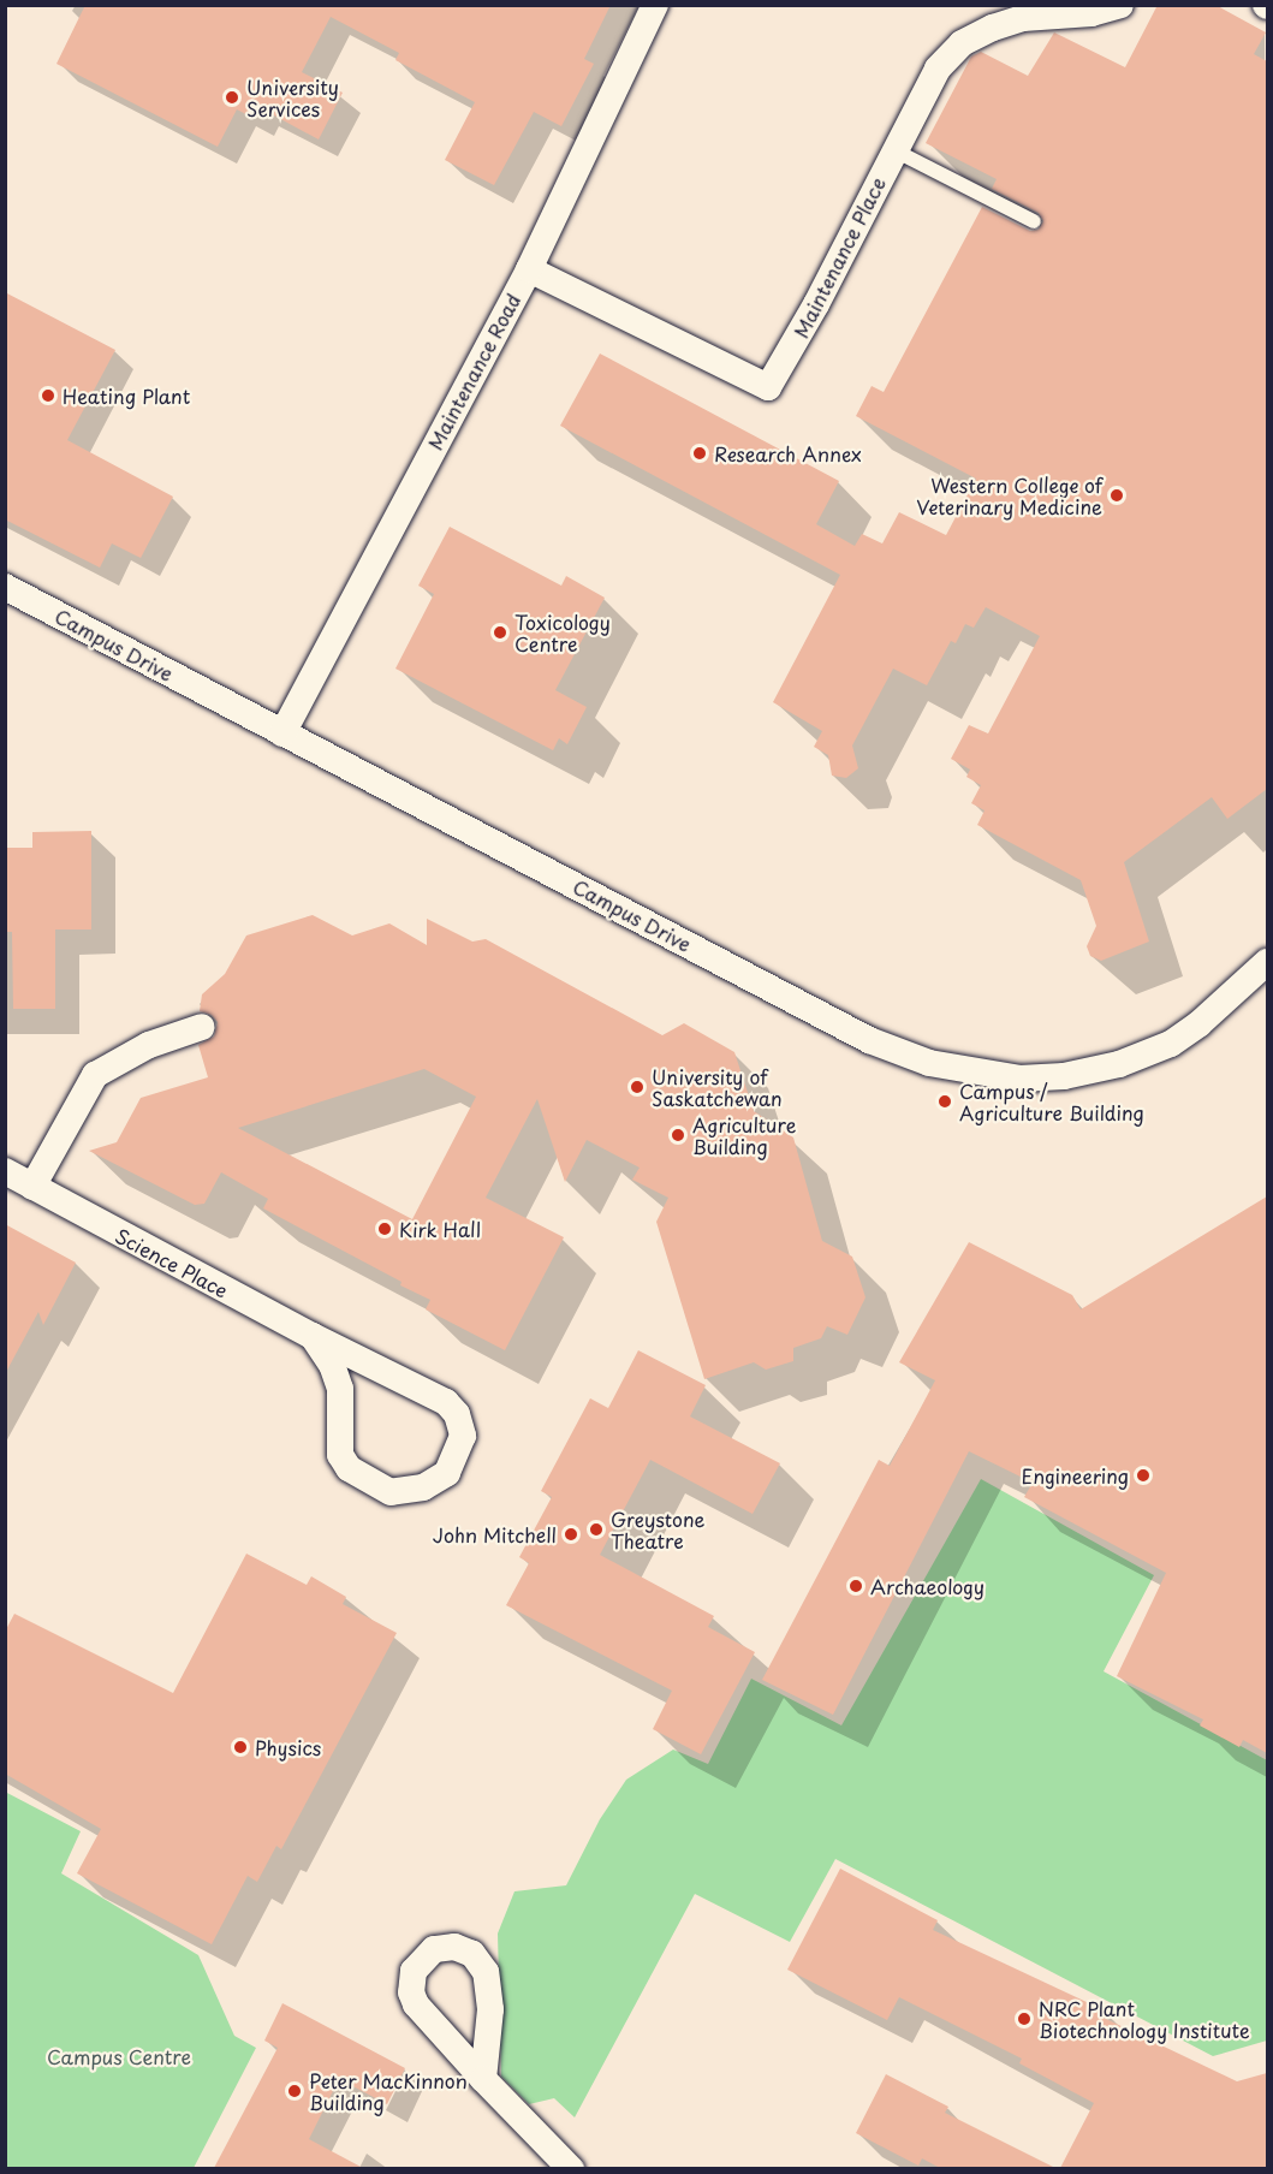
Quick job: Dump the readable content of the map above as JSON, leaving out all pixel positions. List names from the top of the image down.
{
  "streets": {
    "street": [
      "Maintenance Place",
      "Maintenance Road",
      "Campus Drive",
      "Science Place"
    ]
  },
  "crossings": [
    ["Maintenance Place", "Maintenance Road"],
    ["Maintenance Road", "Campus Drive"]
  ],
  "parks": ["Campus Centre"],
  "places": [
    "University Services",
    "Heating Plant",
    "Research Annex",
    "Western College of Veterinary Medicine",
    "Toxicology Centre",
    "University of Saskatchewan",
    "Campus / Agriculture Building",
    "Agriculture Building",
    "Kirk Hall",
    "Engineering",
    "Greystone Theatre",
    "John Mitchell",
    "Archaeology",
    "Physics",
    "NRC Plant Biotechnology Institute",
    "Peter MacKinnon Building"
  ]
}
